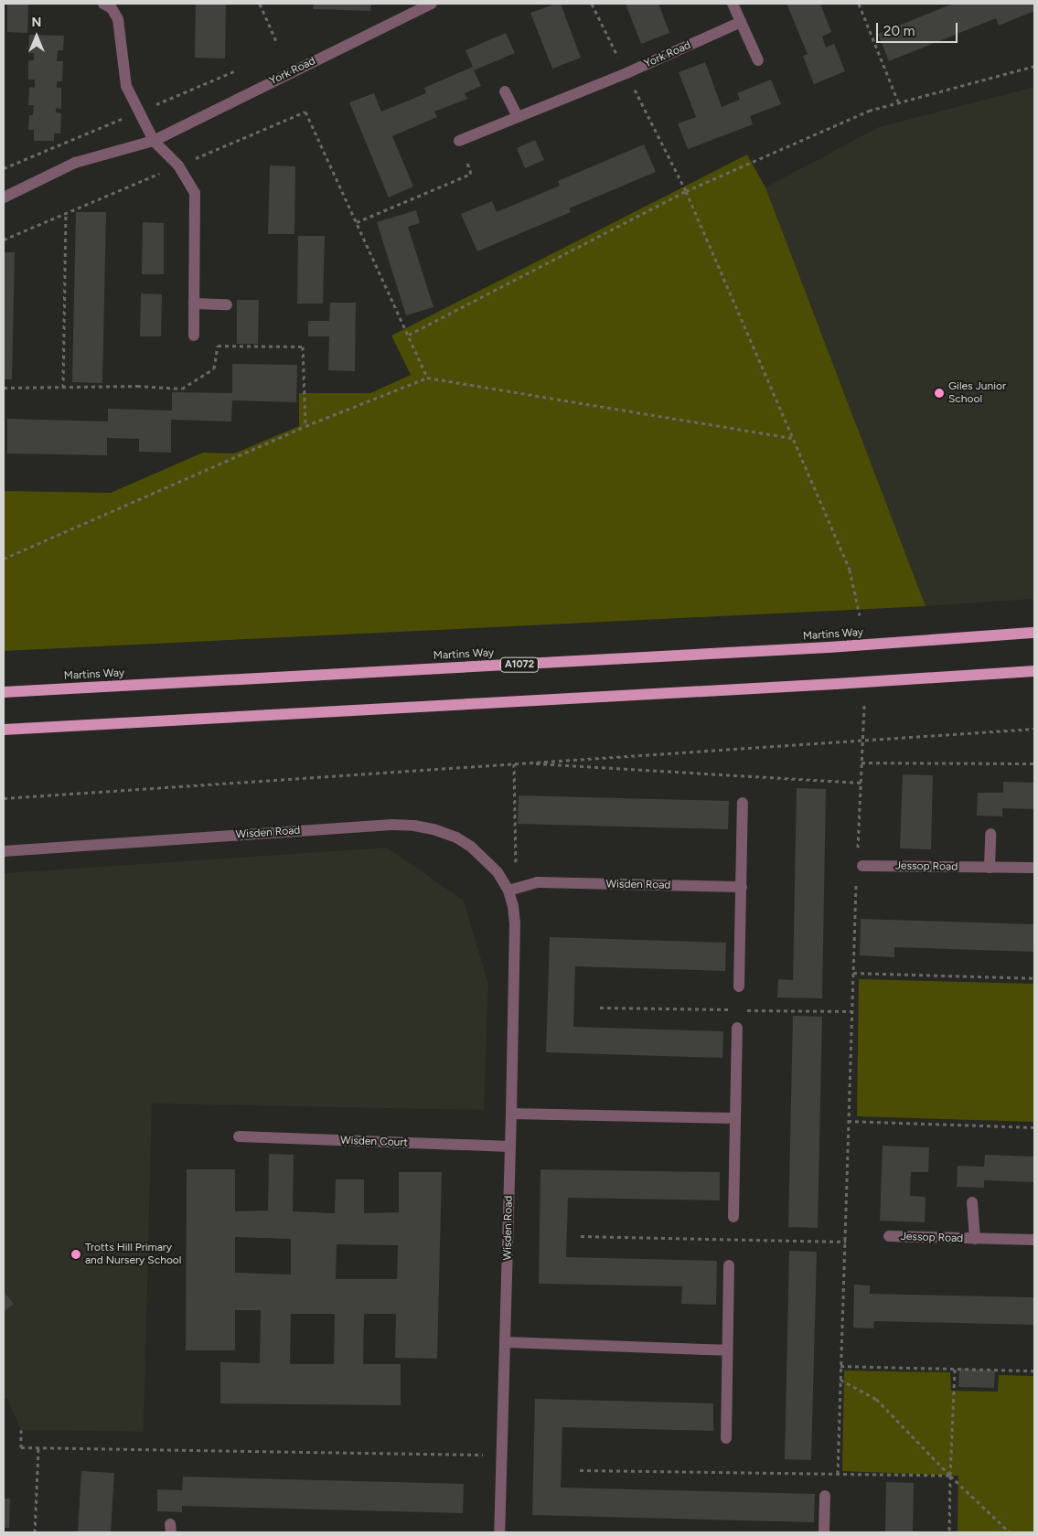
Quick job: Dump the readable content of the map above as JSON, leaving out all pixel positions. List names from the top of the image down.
{
  "streets": {
    "main road": ["Martins Way", "A1072"],
    "street": [
      "York Road",
      "Wisden Road",
      "Jessop Road",
      "Wisden Court"
    ]
  },
  "crossings": [
    ["Wisden Road", "Wisden Court"]
  ],
  "places": ["Giles Junior School", "Trotts Hill Primary and Nursery School"],
  "scale_bar": "20 m",
  "north": "top"
}
